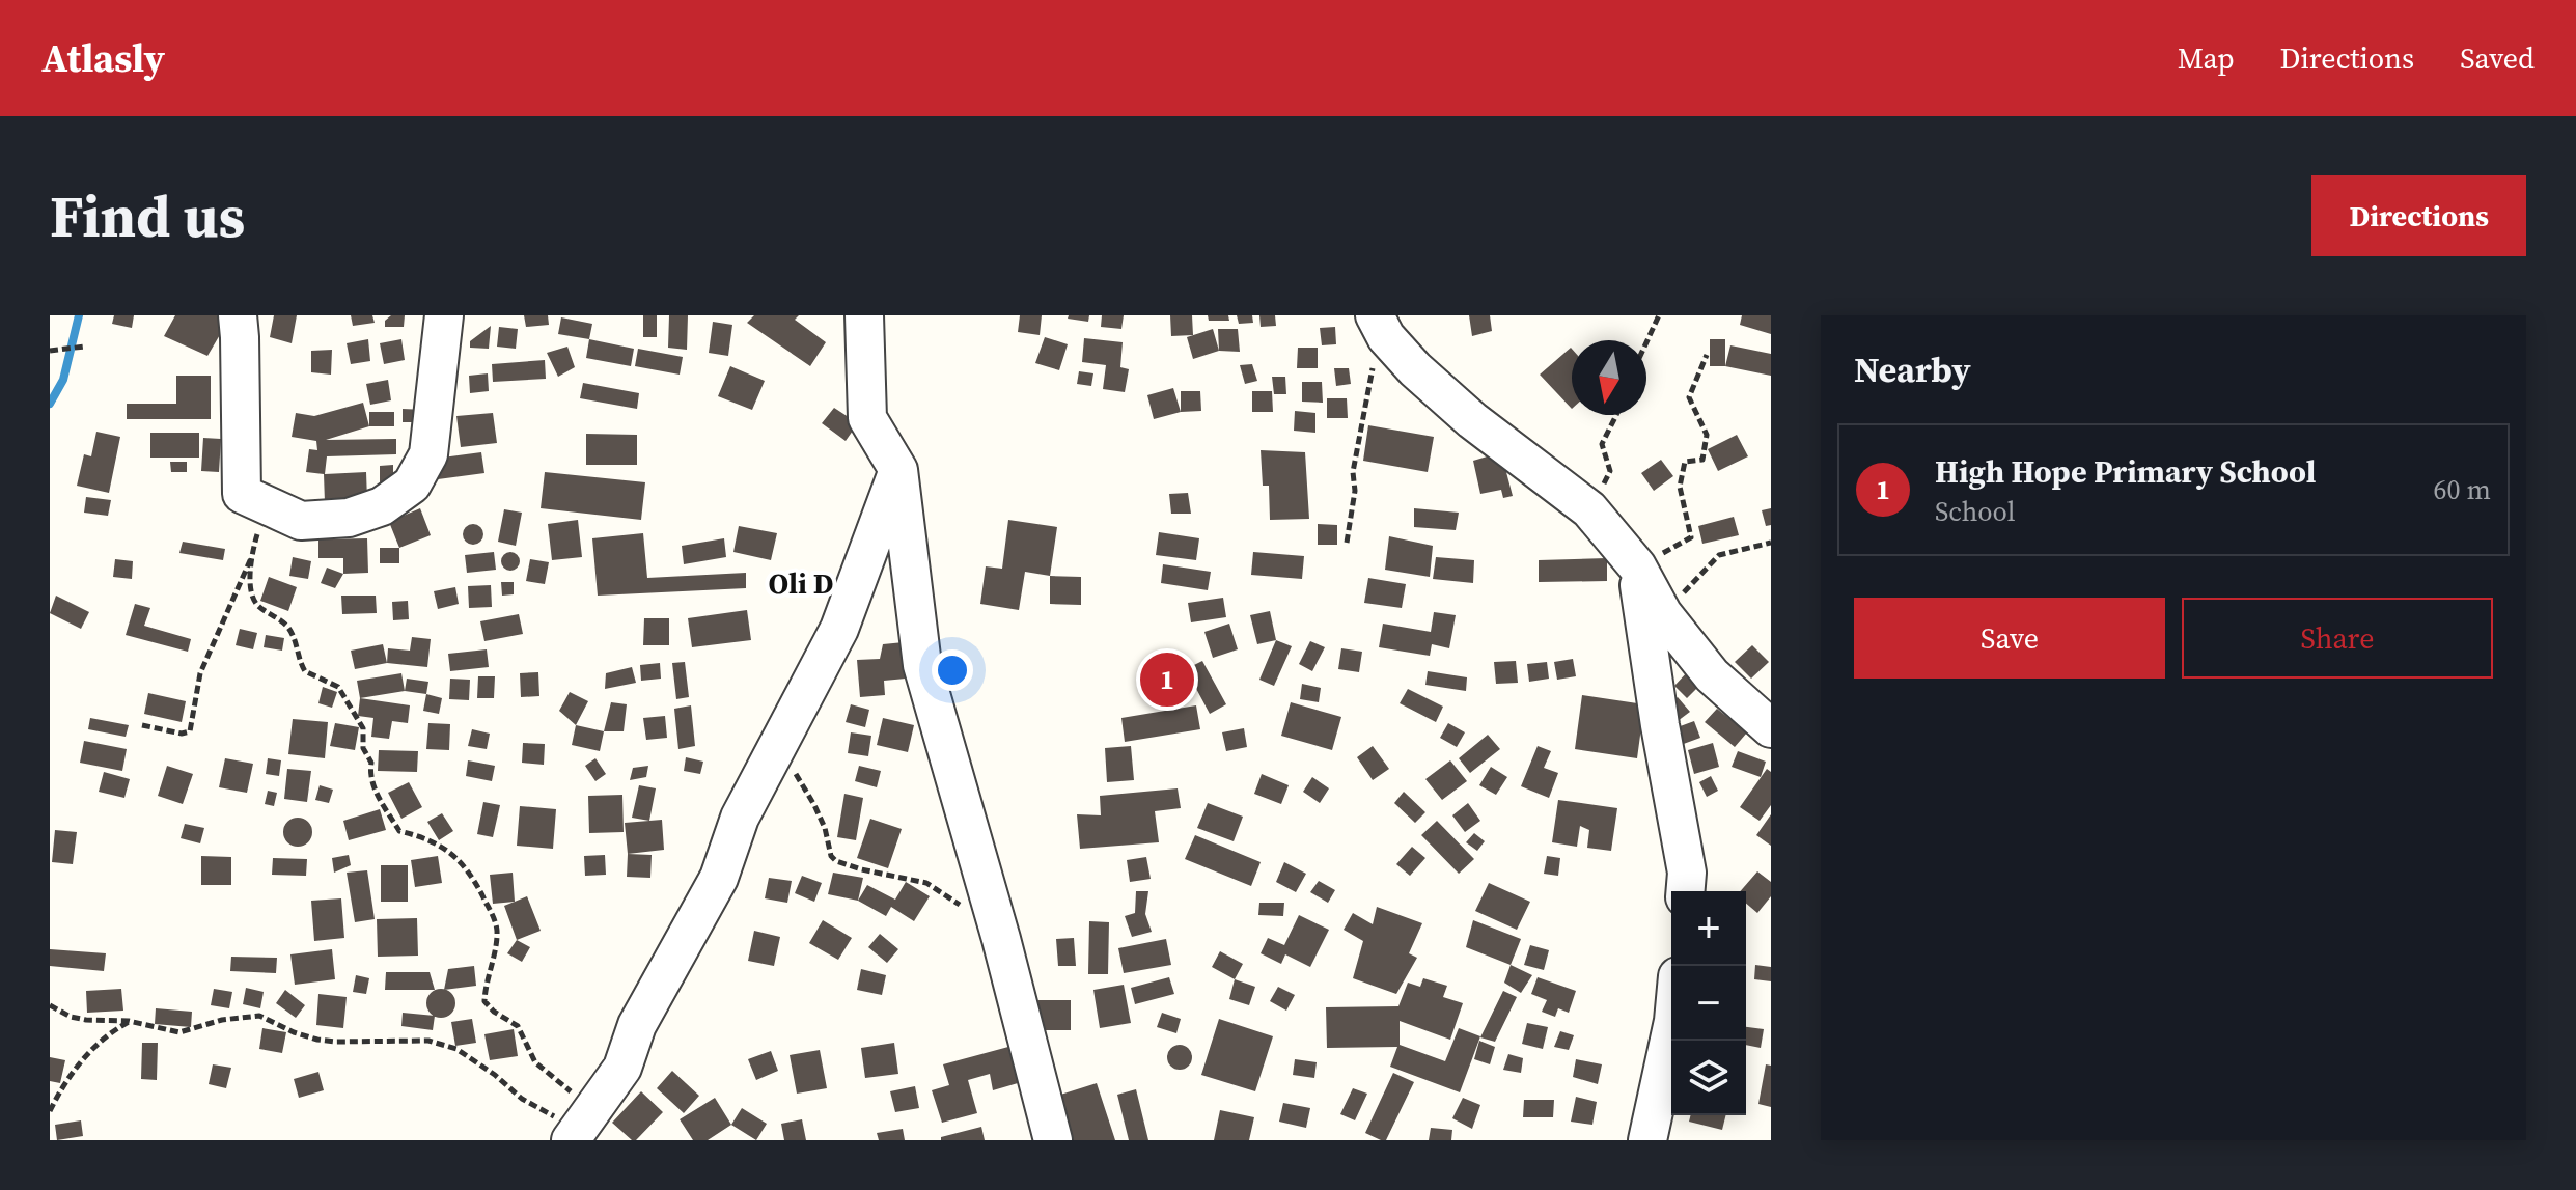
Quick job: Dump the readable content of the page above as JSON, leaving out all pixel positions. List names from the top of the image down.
{
  "districts": ["Oli D"],
  "north": "bottom",
  "page": {
    "header": "Atlasly",
    "nav": ["Map", "Directions", "Saved"],
    "buttons": [
      "Directions",
      ["Save", "Share"]
    ],
    "title": "Find us",
    "heading": "Nearby",
    "list": [
      {
        "mark": "1",
        "name": "High Hope Primary School",
        "note": "School",
        "value": "60 m"
      }
    ],
    "pins": "1",
    "map_buttons": ["+", "−"]
  }
}
